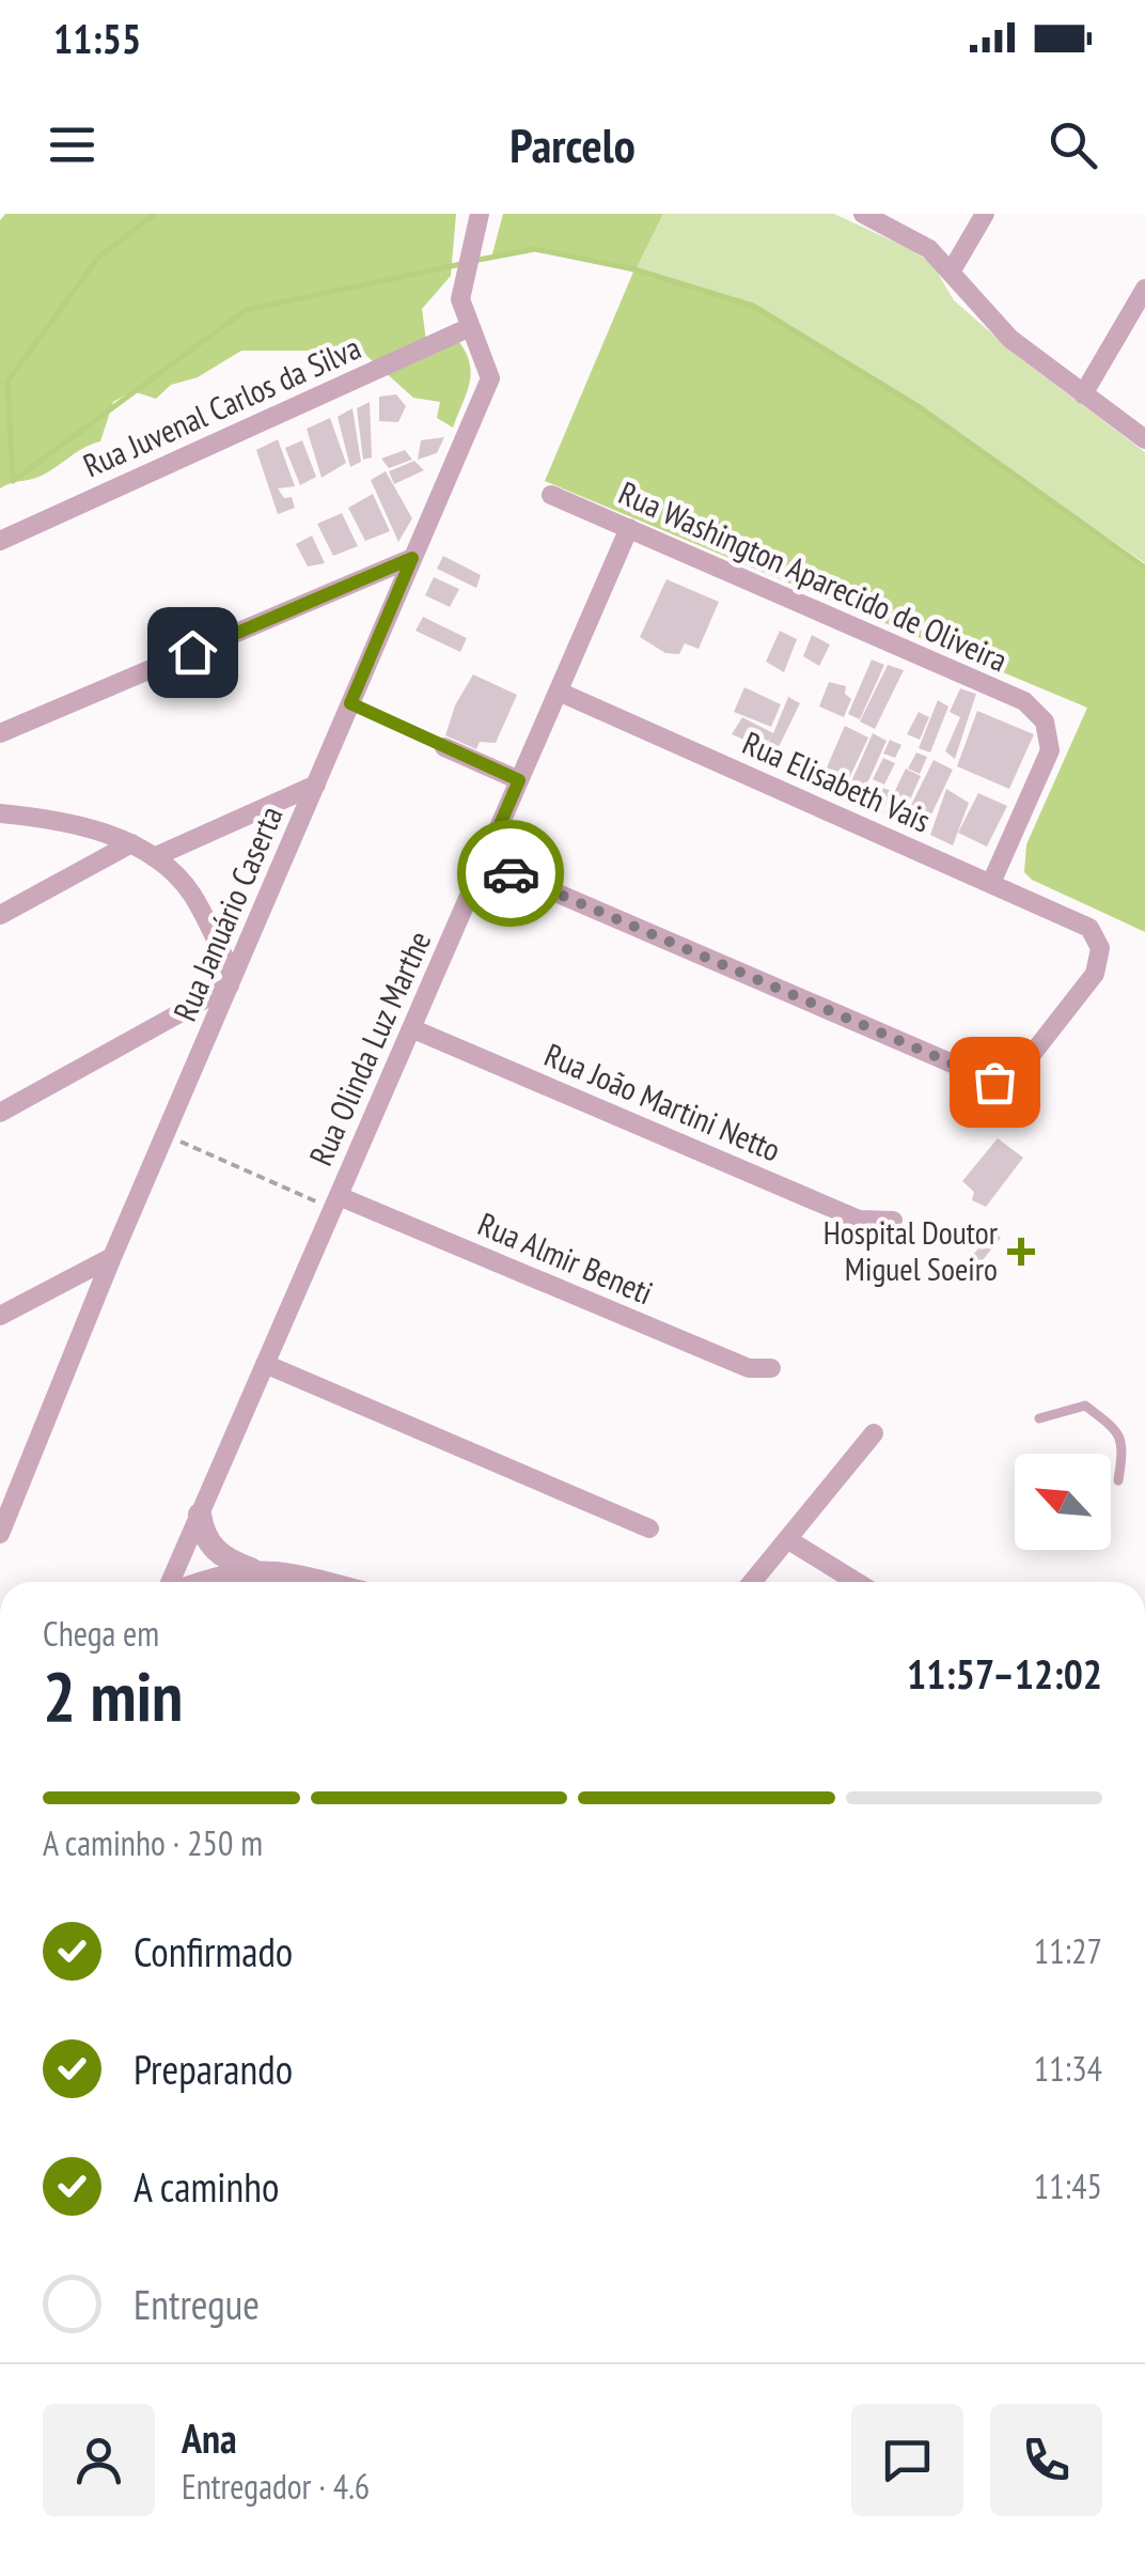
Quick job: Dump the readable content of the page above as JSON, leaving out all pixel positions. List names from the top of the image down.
{
  "streets": {
    "street": [
      "Rua Juvenal Carlos da Silva",
      "Rua Washington Aparecido de Oliveira",
      "Rua Elisabeth Vais",
      "Rua Januário Caserta",
      "Rua Olinda Luz Marthe",
      "Rua João Martini Netto",
      "Rua Almir Beneti"
    ]
  },
  "crossings": [
    ["Rua Juvenal Carlos da Silva", "Rua Januário Caserta"],
    ["Rua Washington Aparecido de Oliveira", "Rua Elisabeth Vais"],
    ["Rua Washington Aparecido de Oliveira", "Rua Olinda Luz Marthe"],
    ["Rua Elisabeth Vais", "Rua Olinda Luz Marthe"],
    ["Rua Olinda Luz Marthe", "Rua João Martini Netto"],
    ["Rua Olinda Luz Marthe", "Rua Almir Beneti"]
  ],
  "places": {
    "health": ["Hospital Doutor Miguel Soeiro"]
  },
  "north": "top left",
  "page": {
    "status": "11:55",
    "header": "Parcelo",
    "heading": ["2 min", "Chega em", "11:57–12:02"],
    "panel": ["Ana", "Entregador · 4.6"],
    "bar": "A caminho · 250 m",
    "list": [
      ["Confirmado", "11:27"],
      ["Preparando", "11:34"],
      ["A caminho", "11:45"],
      "Entregue"
    ]
  }
}
